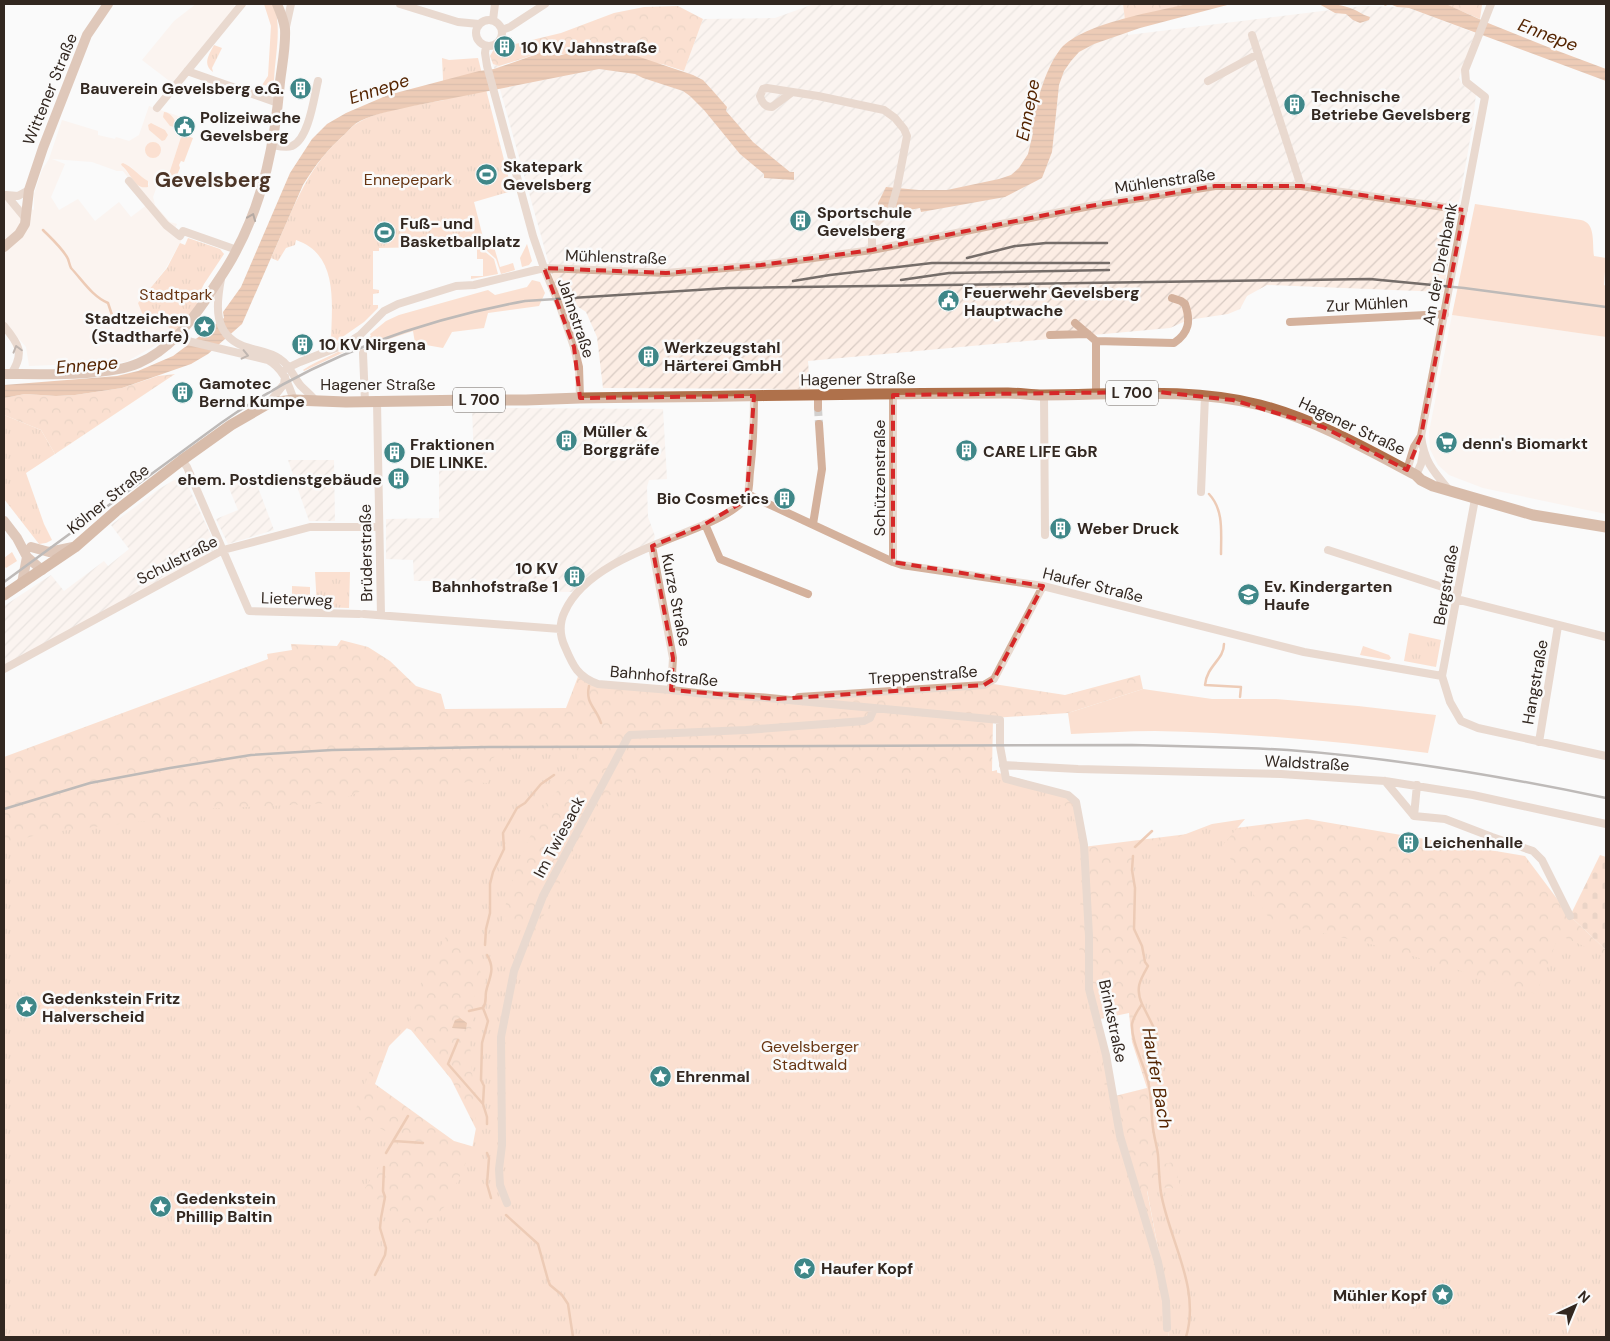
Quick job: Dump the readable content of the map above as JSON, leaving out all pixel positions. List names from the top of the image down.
{
  "streets": {
    "main road": [
      "Wittener Straße",
      "Hagener Straße",
      "L 700",
      "Kölner Straße"
    ],
    "street": [
      "Mühlenstraße",
      "An der Drehbank",
      "Zur Mühlen",
      "Jahnstraße",
      "Schützenstraße",
      "Brüderstraße",
      "Schulstraße",
      "Haufer Straße",
      "Bergstraße",
      "Lieterweg",
      "Kurze Straße",
      "Treppenstraße",
      "Bahnhofstraße",
      "Hangstraße",
      "Waldstraße",
      "Im Twiesack",
      "Brinkstraße"
    ]
  },
  "crossings": [
    ["Mühlenstraße", "An der Drehbank"],
    ["Mühlenstraße", "Jahnstraße"],
    ["An der Drehbank", "Zur Mühlen"],
    ["An der Drehbank", "Hagener Straße"],
    ["Jahnstraße", "Hagener Straße"],
    ["Hagener Straße", "Schützenstraße"],
    ["Hagener Straße", "Kölner Straße"],
    ["Hagener Straße", "Brüderstraße"],
    ["Hagener Straße", "Bergstraße"],
    ["Schützenstraße", "Haufer Straße"],
    ["Kölner Straße", "Lieterweg"],
    ["Brüderstraße", "Schulstraße"],
    ["Brüderstraße", "Lieterweg"],
    ["Brüderstraße", "Bahnhofstraße"],
    ["Schulstraße", "Lieterweg"],
    ["Haufer Straße", "Bergstraße"],
    ["Haufer Straße", "Treppenstraße"],
    ["Kurze Straße", "Bahnhofstraße"],
    ["Treppenstraße", "Bahnhofstraße"],
    ["Bahnhofstraße", "Waldstraße"],
    ["Bahnhofstraße", "Im Twiesack"],
    ["Bahnhofstraße", "Brinkstraße"],
    ["Waldstraße", "Brinkstraße"]
  ],
  "districts": ["Gevelsberg"],
  "water": ["Ennepe", "Haufer Bach"],
  "parks": ["Ennepepark", "Stadtpark", "Gevelsberger Stadtwald"],
  "places": {
    "building": [
      "10 KV Jahnstraße",
      "Bauverein Gevelsberg e.G.",
      "Technische Betriebe Gevelsberg",
      "Sportschule Gevelsberg",
      "10 KV Nirgena",
      "Werkzeugstahl Härterei GmbH",
      "Gamotec Bernd Kumpe",
      "Müller & Borggräfe",
      "CARE LIFE GbR",
      "Fraktionen DIE LINKE.",
      "ehem. Postdienstgebäude",
      "Bio Cosmetics",
      "Weber Druck",
      "10 KV Bahnhofstraße 1",
      "Leichenhalle"
    ],
    "public building": ["Polizeiwache Gevelsberg", "Feuerwehr Gevelsberg Hauptwache"],
    "sports": ["Skatepark Gevelsberg", "Fuß- und Basketballplatz"],
    "place": [
      "Stadtzeichen (Stadtharfe)",
      "Gedenkstein Fritz Halverscheid",
      "Ehrenmal",
      "Gedenkstein Phillip Baltin",
      "Haufer Kopf",
      "Mühler Kopf"
    ],
    "supermarket": ["denn's Biomarkt"],
    "school or university": ["Ev. Kindergarten Haufe"]
  },
  "north": "top right"
}
